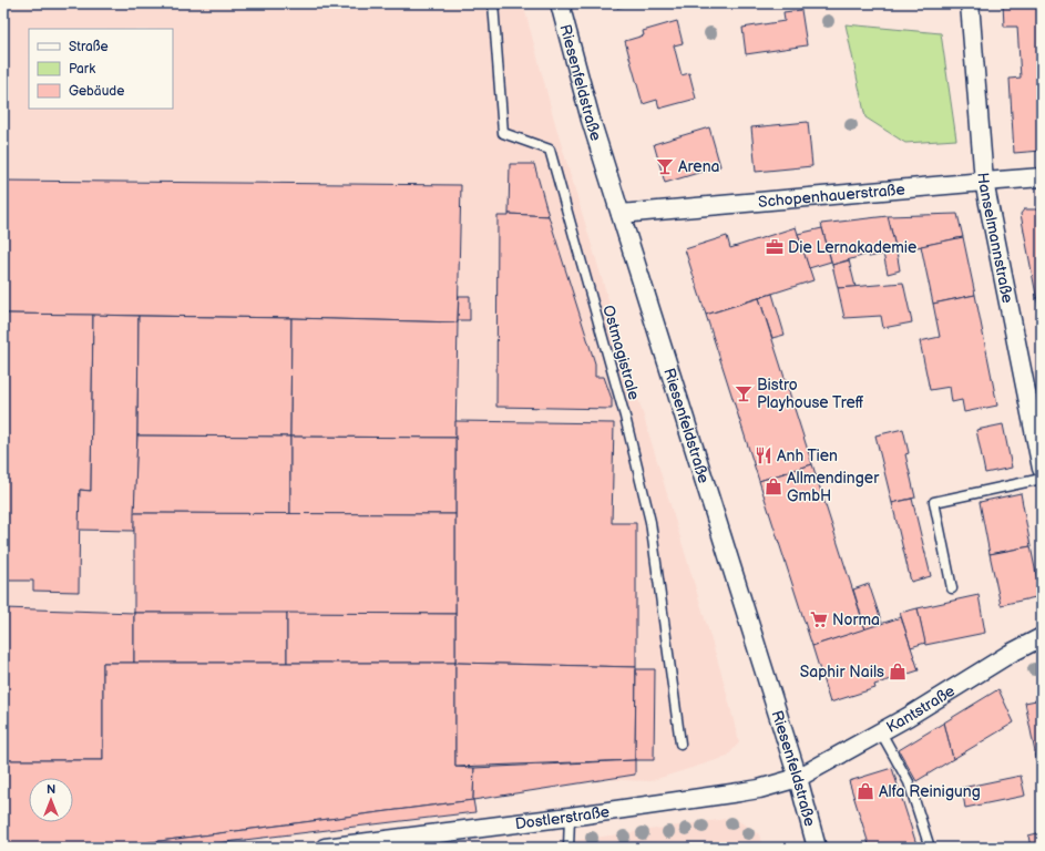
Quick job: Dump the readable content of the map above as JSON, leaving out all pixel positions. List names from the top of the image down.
{
  "streets": {
    "street": [
      "Riesenfeldstraße",
      "Schopenhauerstraße",
      "Hanselmannstraße",
      "Kantstraße",
      "Dostlerstraße"
    ],
    "lane": ["Ostmagistrale"]
  },
  "crossings": [
    ["Riesenfeldstraße", "Schopenhauerstraße"],
    ["Riesenfeldstraße", "Kantstraße"],
    ["Riesenfeldstraße", "Dostlerstraße"],
    ["Schopenhauerstraße", "Hanselmannstraße"],
    ["Kantstraße", "Dostlerstraße"]
  ],
  "places": {
    "bar": ["Arena", "Bistro Playhouse Treff"],
    "office": ["Die Lernakademie"],
    "restaurant": ["Anh Tien"],
    "shop": ["Allmendinger GmbH", "Saphir Nails", "Alfa Reinigung"],
    "supermarket": ["Norma"]
  },
  "legend": ["Straße", "Park", "Gebäude"],
  "north": "top"
}
